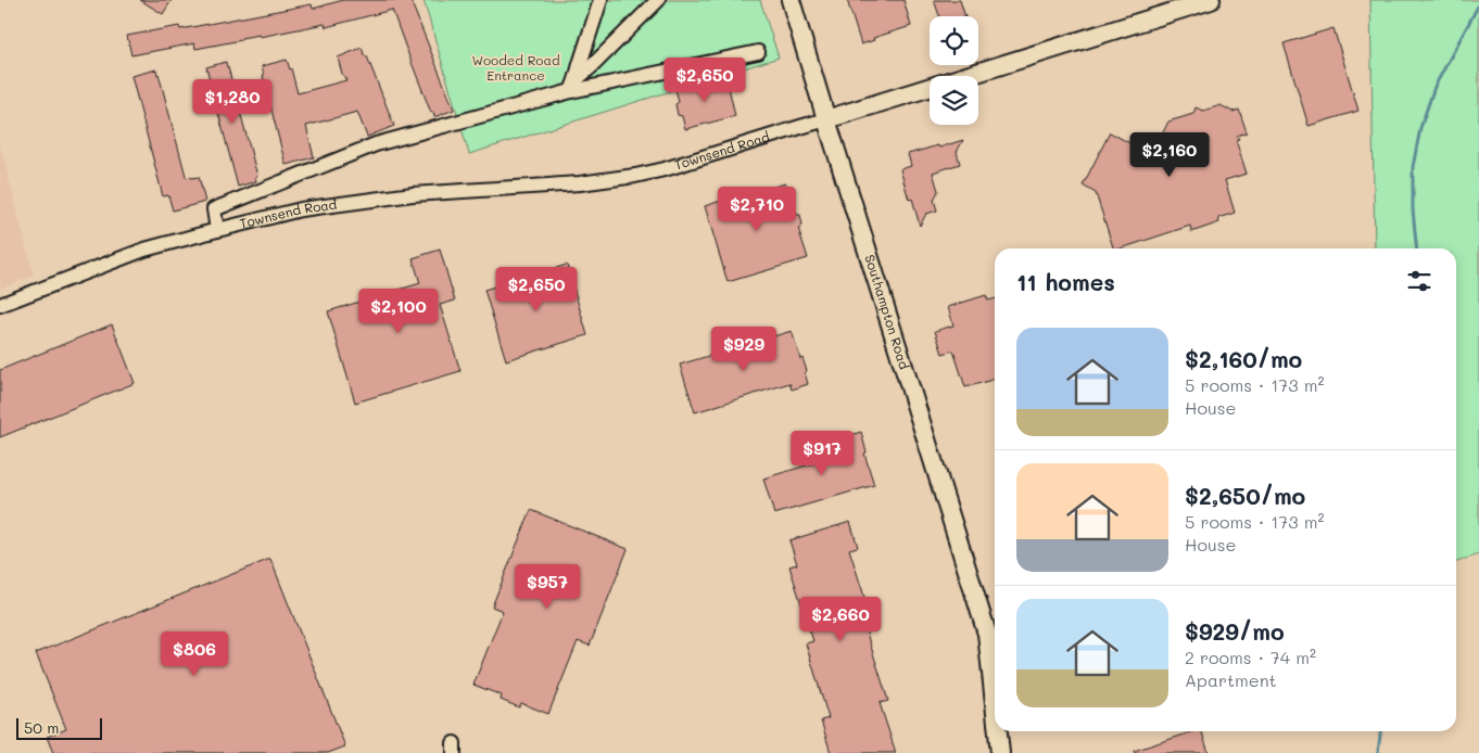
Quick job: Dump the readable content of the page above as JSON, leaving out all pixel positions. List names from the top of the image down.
{
  "streets": {
    "street": ["Townsend Road", "Southampton Road"]
  },
  "crossings": [
    ["Townsend Road", "Southampton Road"]
  ],
  "parks": ["Wooded Road Entrance"],
  "scale_bar": "50 m",
  "page": {
    "price": [
      "$2,650",
      "$1,280",
      "$2,160",
      "$2,710",
      "$2,650",
      "$2,100",
      "$929",
      "$917",
      "$957",
      "$2,660",
      "$806"
    ],
    "heading": "11 homes",
    "list": [
      {
        "name": "$2,160/mo",
        "note": "5 rooms · 173 m² · House"
      },
      {
        "name": "$2,650/mo",
        "note": "5 rooms · 173 m² · House"
      },
      {
        "name": "$929/mo",
        "note": "2 rooms · 74 m² · Apartment"
      }
    ],
    "scale": "50 m"
  }
}
